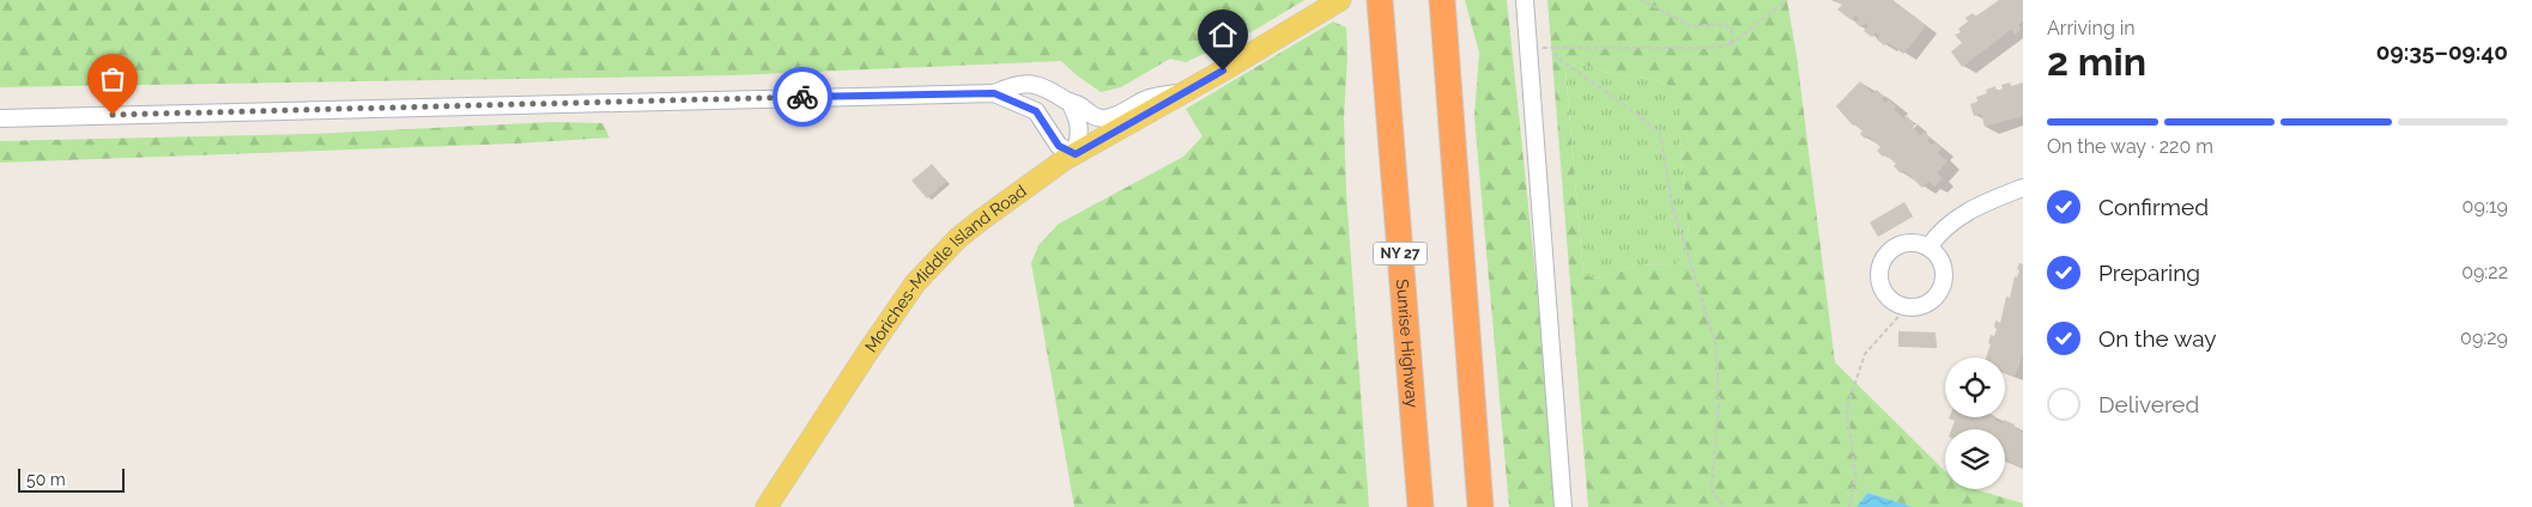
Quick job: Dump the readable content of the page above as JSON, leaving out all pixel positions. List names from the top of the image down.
{
  "streets": {
    "highway": ["NY 27", "Sunrise Highway"],
    "main road": ["Moriches-Middle Island Road"]
  },
  "scale_bar": "50 m",
  "page": {
    "heading": ["2 min", "Arriving in", "09:35–09:40"],
    "bar": "On the way · 220 m",
    "list": [
      ["Confirmed", "09:19"],
      ["Preparing", "09:22"],
      ["On the way", "09:29"],
      "Delivered"
    ],
    "scale": "50 m"
  }
}
